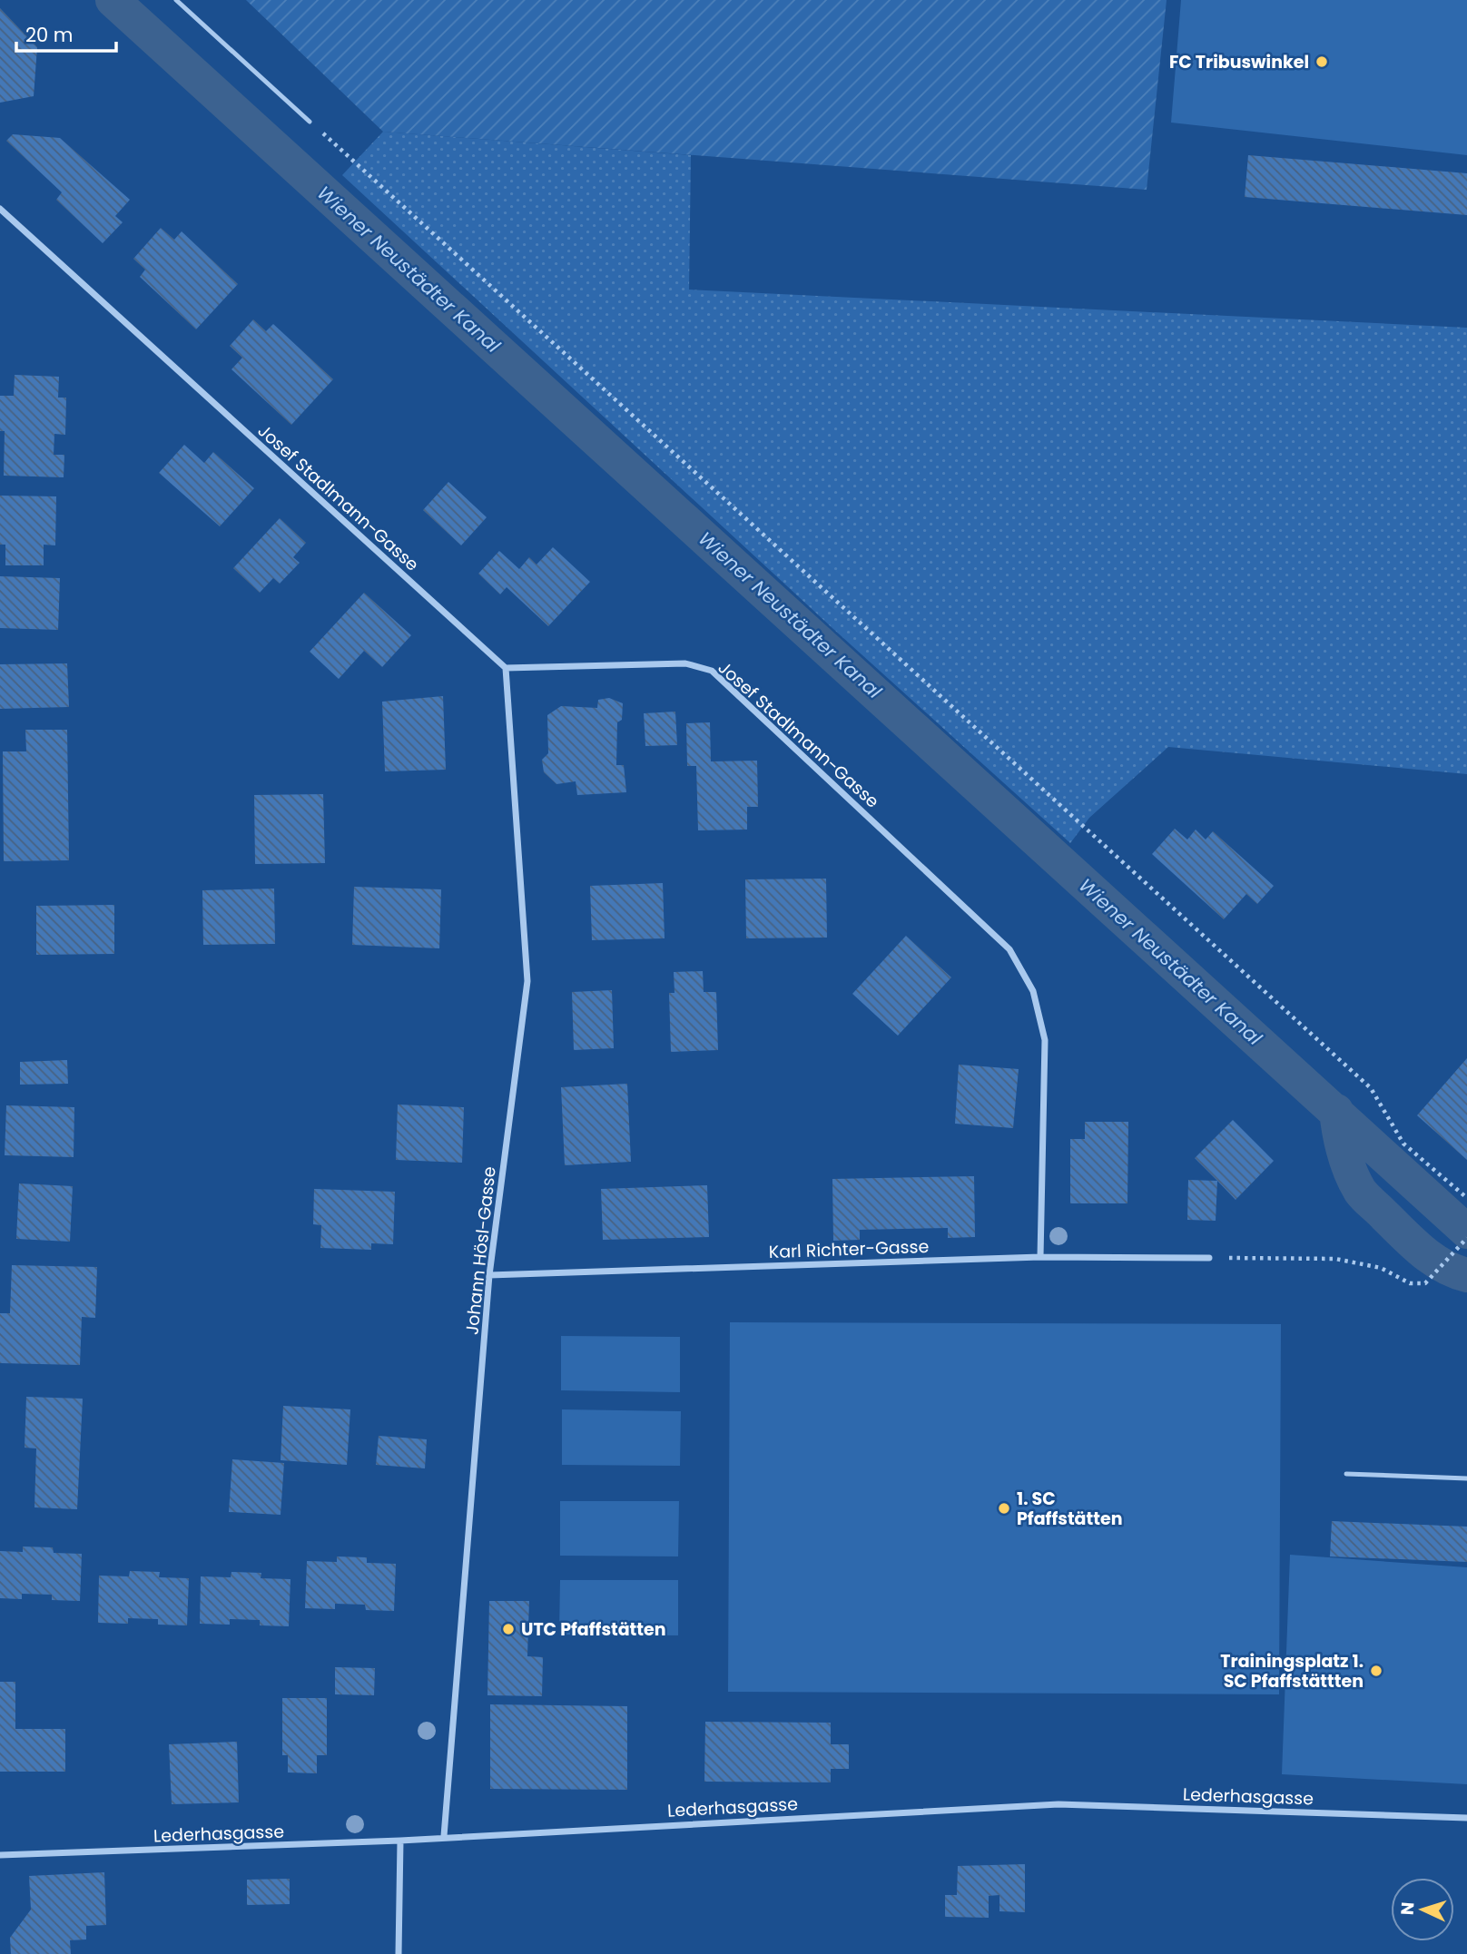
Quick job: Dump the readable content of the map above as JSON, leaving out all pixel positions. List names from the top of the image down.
{
  "streets": {
    "street": [
      "Josef Stadlmann-Gasse",
      "Karl Richter-Gasse",
      "Johann Hösl-Gasse",
      "Lederhasgasse"
    ]
  },
  "crossings": [
    ["Josef Stadlmann-Gasse", "Karl Richter-Gasse"],
    ["Josef Stadlmann-Gasse", "Johann Hösl-Gasse"],
    ["Karl Richter-Gasse", "Johann Hösl-Gasse"],
    ["Johann Hösl-Gasse", "Lederhasgasse"]
  ],
  "water": ["Wiener Neustädter Kanal"],
  "places": [
    "FC Tribuswinkel",
    "1. SC Pfaffstätten",
    "UTC Pfaffstätten",
    "Trainingsplatz 1. SC Pfaffstättten"
  ],
  "scale_bar": "20 m",
  "north": "left"
}
